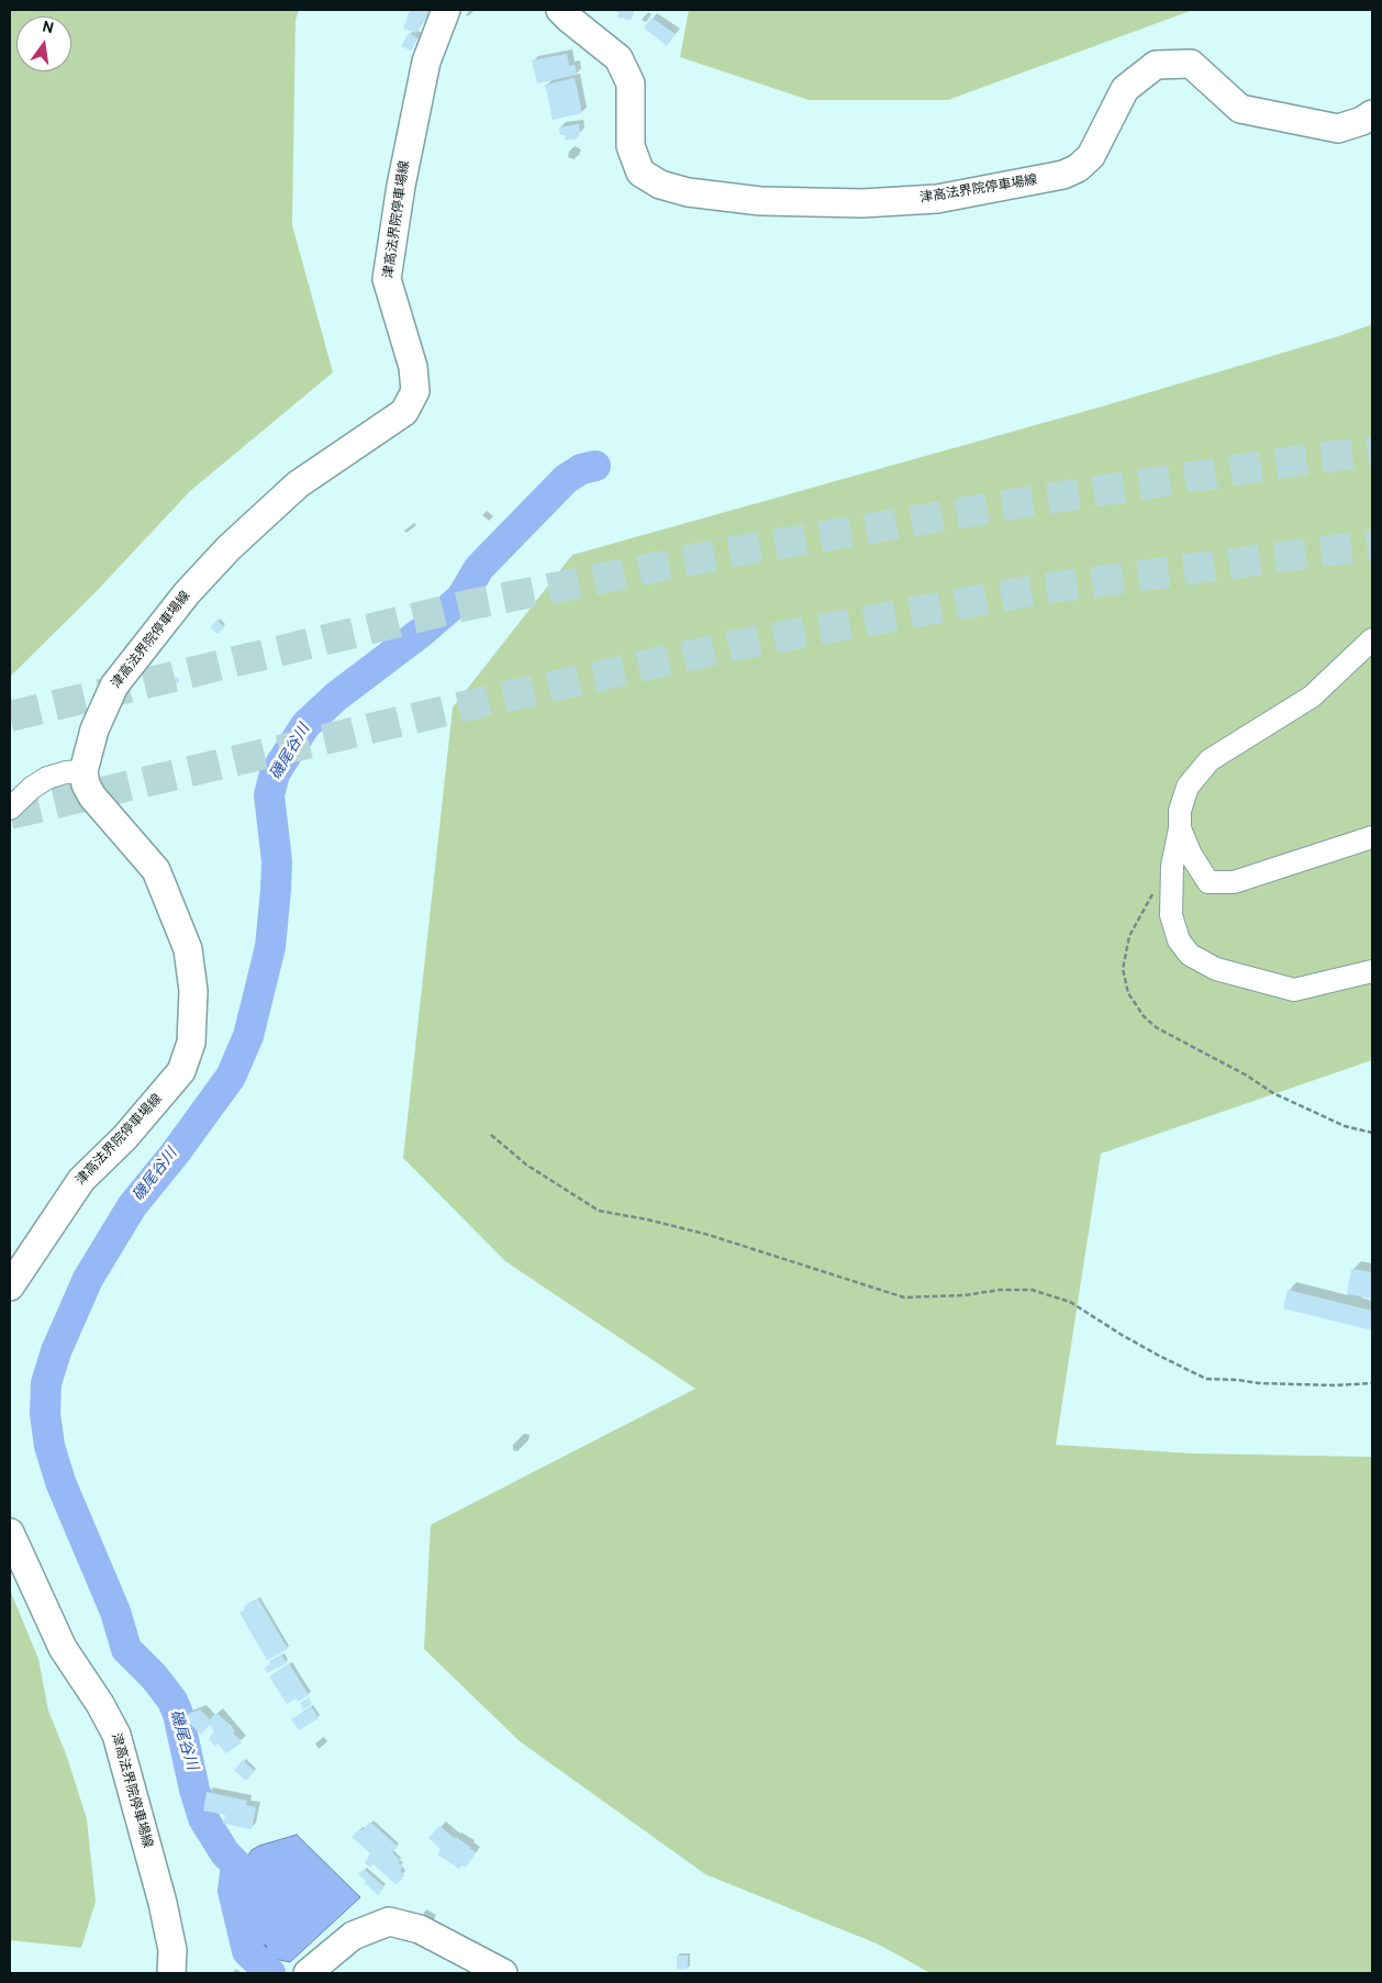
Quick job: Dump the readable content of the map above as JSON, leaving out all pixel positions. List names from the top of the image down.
{
  "streets": {
    "main road": ["津高法界院停車場線"]
  },
  "water": ["磯尾谷川"],
  "north": "top"
}
